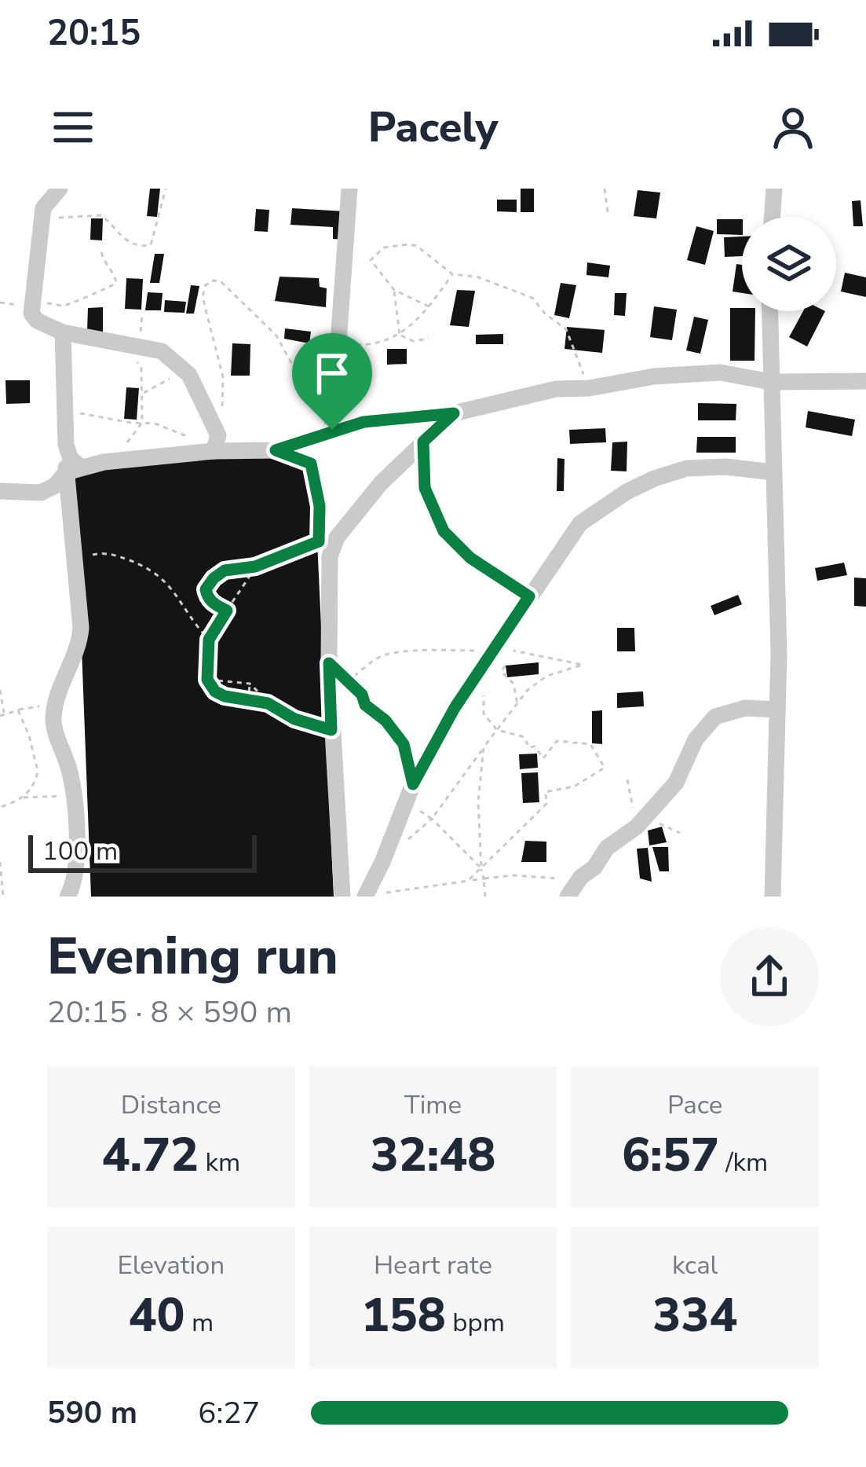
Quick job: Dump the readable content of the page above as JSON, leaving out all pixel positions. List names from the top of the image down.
{
  "scale_bar": "100 m",
  "page": {
    "status": "20:15",
    "header": "Pacely",
    "scale": "100 m",
    "heading": ["Evening run", "20:15 · 8 × 590 m"],
    "stats": [
      ["Distance", "4.72 km"],
      ["Time", "32:48"],
      ["Pace", "6:57 /km"],
      ["Elevation", "40 m"],
      ["Heart rate", "158 bpm"],
      ["kcal", "334"]
    ],
    "list": [
      {
        "name": "590 m",
        "note": "6:27"
      }
    ]
  }
}
